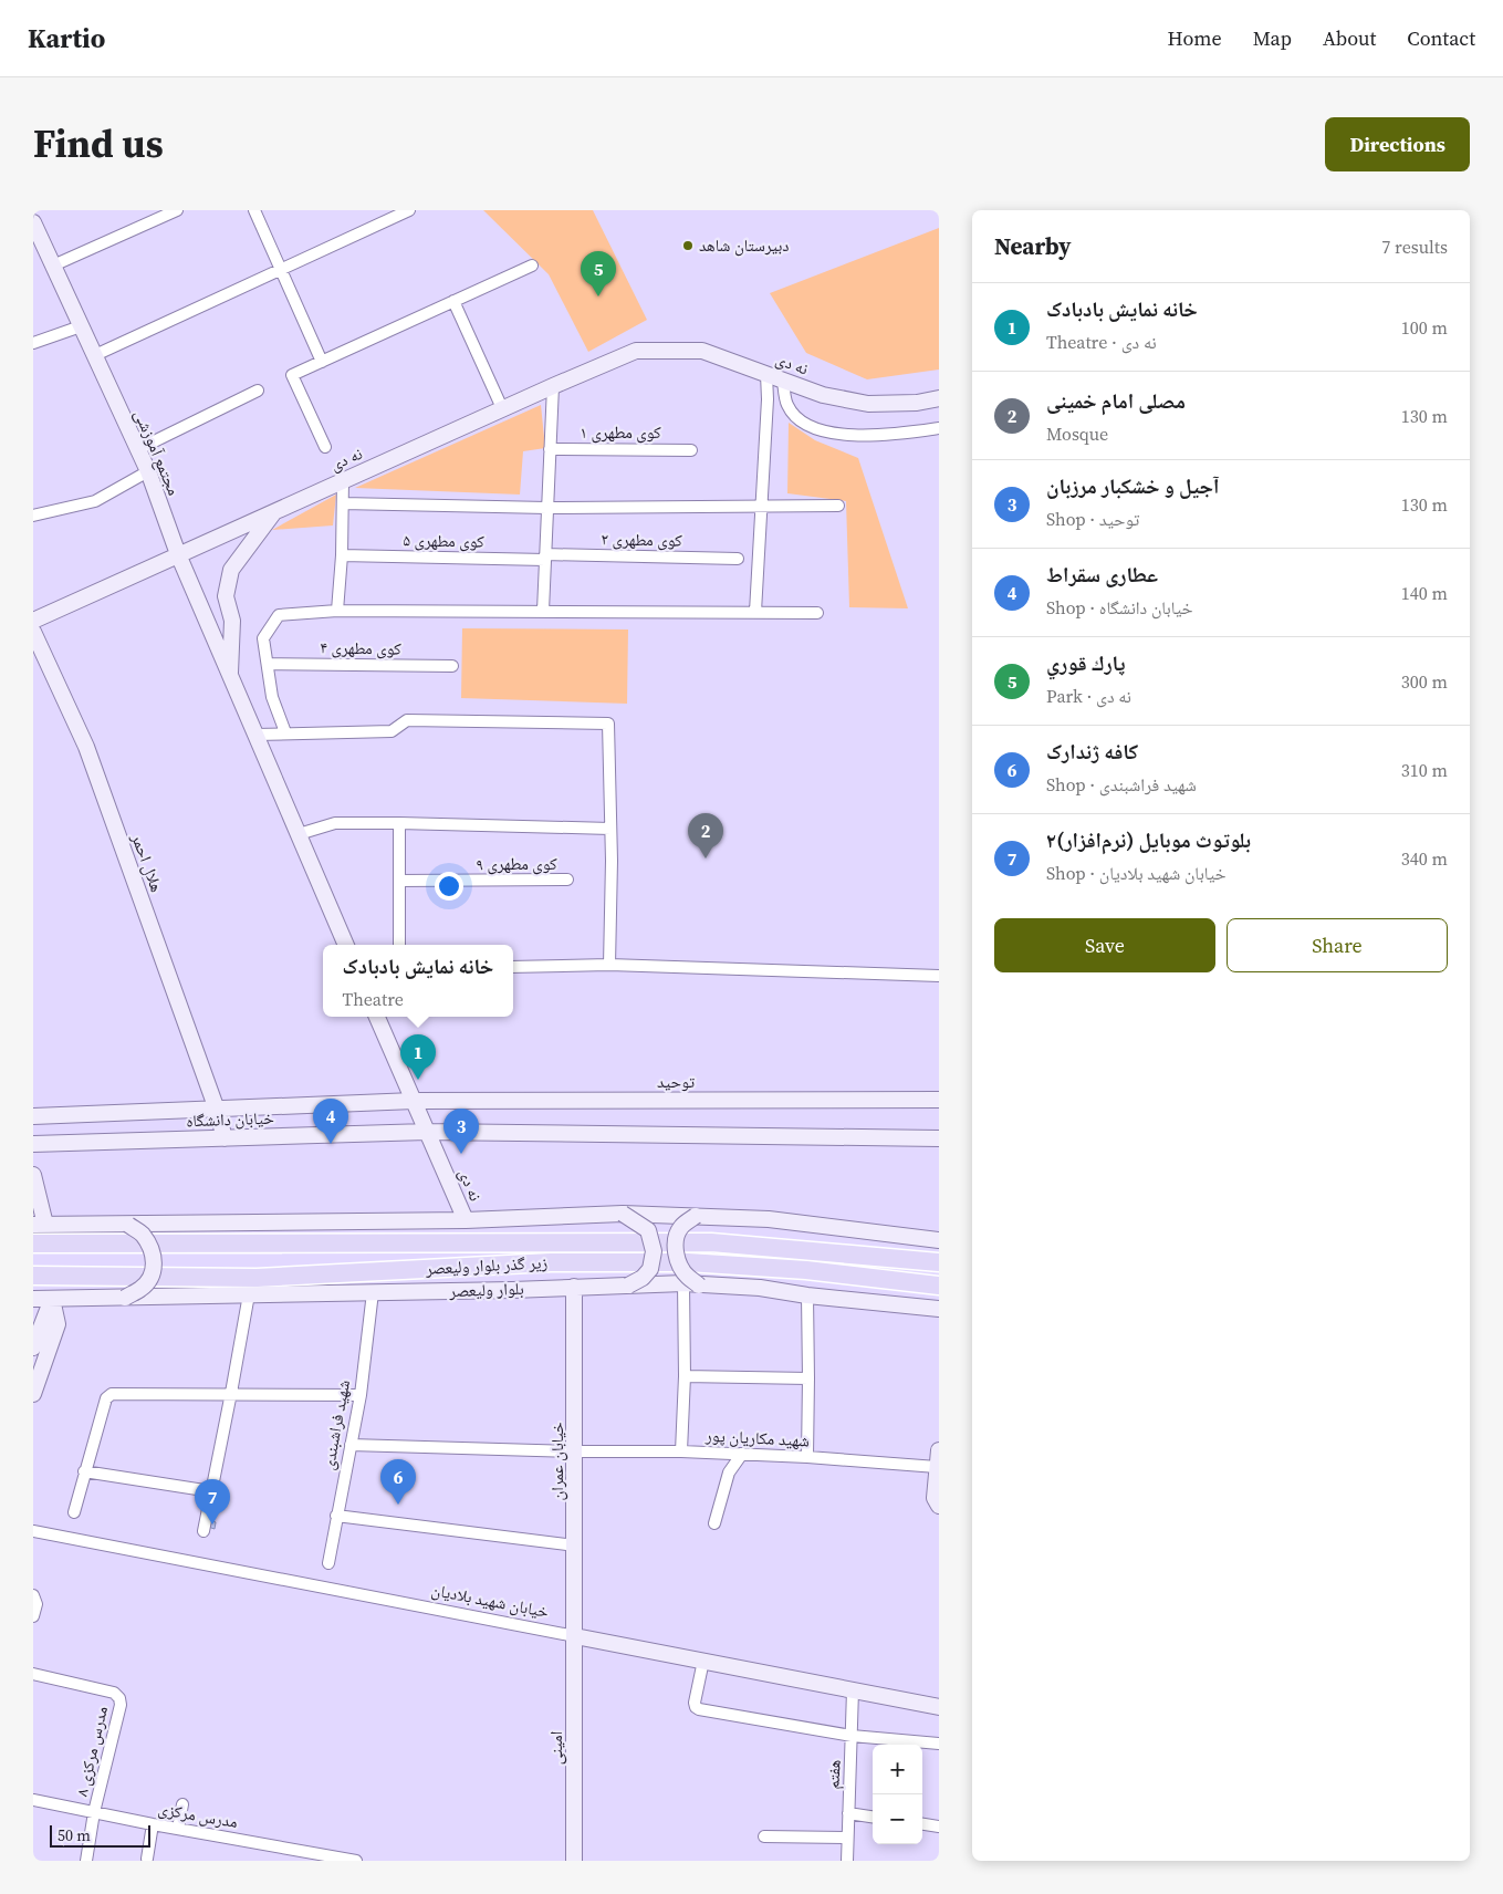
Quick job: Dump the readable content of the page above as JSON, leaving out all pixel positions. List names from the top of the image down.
{
  "streets": {
    "main road": ["زیر گذر بلوار ولیعصر"],
    "street": [
      "نه دی",
      "کوی مطهری ۱",
      "مجتمع آموزشی",
      "کوی مطهری ۲",
      "کوی مطهری ۵",
      "کوی مطهری ۴",
      "هلال احمر",
      "کوی مطهری ۹",
      "توحید",
      "خیابان دانشگاه",
      "بلوار ولیعصر",
      "شهید فراشبندی",
      "شهید مکاریان پور",
      "خیابان عمران",
      "خیابان شهید بلادیان",
      "امینی",
      "مدرس مرکزی ۸",
      "هفتم",
      "مدرس مرکزی"
    ]
  },
  "crossings": [
    ["نه دی", "مجتمع آموزشی"],
    ["نه دی", "توحید"],
    ["نه دی", "خیابان دانشگاه"],
    ["کوی مطهری ۲", "کوی مطهری ۵"],
    ["هلال احمر", "خیابان دانشگاه"],
    ["توحید", "خیابان دانشگاه"],
    ["بلوار ولیعصر", "شهید فراشبندی"],
    ["بلوار ولیعصر", "خیابان عمران"],
    ["شهید فراشبندی", "شهید مکاریان پور"],
    ["شهید مکاریان پور", "خیابان عمران"],
    ["خیابان عمران", "خیابان شهید بلادیان"],
    ["خیابان عمران", "امینی"],
    ["خیابان شهید بلادیان", "امینی"],
    ["خیابان شهید بلادیان", "هفتم"],
    ["مدرس مرکزی ۸", "مدرس مرکزی"]
  ],
  "places": ["دبیرستان شاهد"],
  "scale_bar": "50 m",
  "page": {
    "header": "Kartio",
    "nav": [
      "Home",
      "Map",
      "About",
      "Contact"
    ],
    "title": "Find us",
    "buttons": [
      "Directions",
      ["Save", "Share"]
    ],
    "heading": ["Nearby", "7 results"],
    "pins": [
      "5",
      "2",
      "1",
      "4",
      "3",
      "6",
      "7"
    ],
    "list": [
      {
        "mark": "1",
        "name": "خانه نمایش بادبادک",
        "note": "Theatre · نه دی",
        "value": "100 m"
      },
      {
        "mark": "2",
        "name": "مصلی امام خمینی",
        "note": "Mosque",
        "value": "130 m"
      },
      {
        "mark": "3",
        "name": "آجیل و خشکبار مرزبان",
        "note": "Shop · توحید",
        "value": "130 m"
      },
      {
        "mark": "4",
        "name": "عطاری سقراط",
        "note": "Shop · خیابان دانشگاه",
        "value": "140 m"
      },
      {
        "mark": "5",
        "name": "پارك قوري",
        "note": "Park · نه دی",
        "value": "300 m"
      },
      {
        "mark": "6",
        "name": "کافه ژندارک",
        "note": "Shop · شهید فراشبندی",
        "value": "310 m"
      },
      {
        "mark": "7",
        "name": "بلوتوث موبایل (نرم‌افزار)۲",
        "note": "Shop · خیابان شهید بلادیان",
        "value": "340 m"
      }
    ],
    "popup": ["خانه نمایش بادبادک", "Theatre"],
    "map_buttons": ["+", "−"],
    "scale": "50 m"
  }
}
